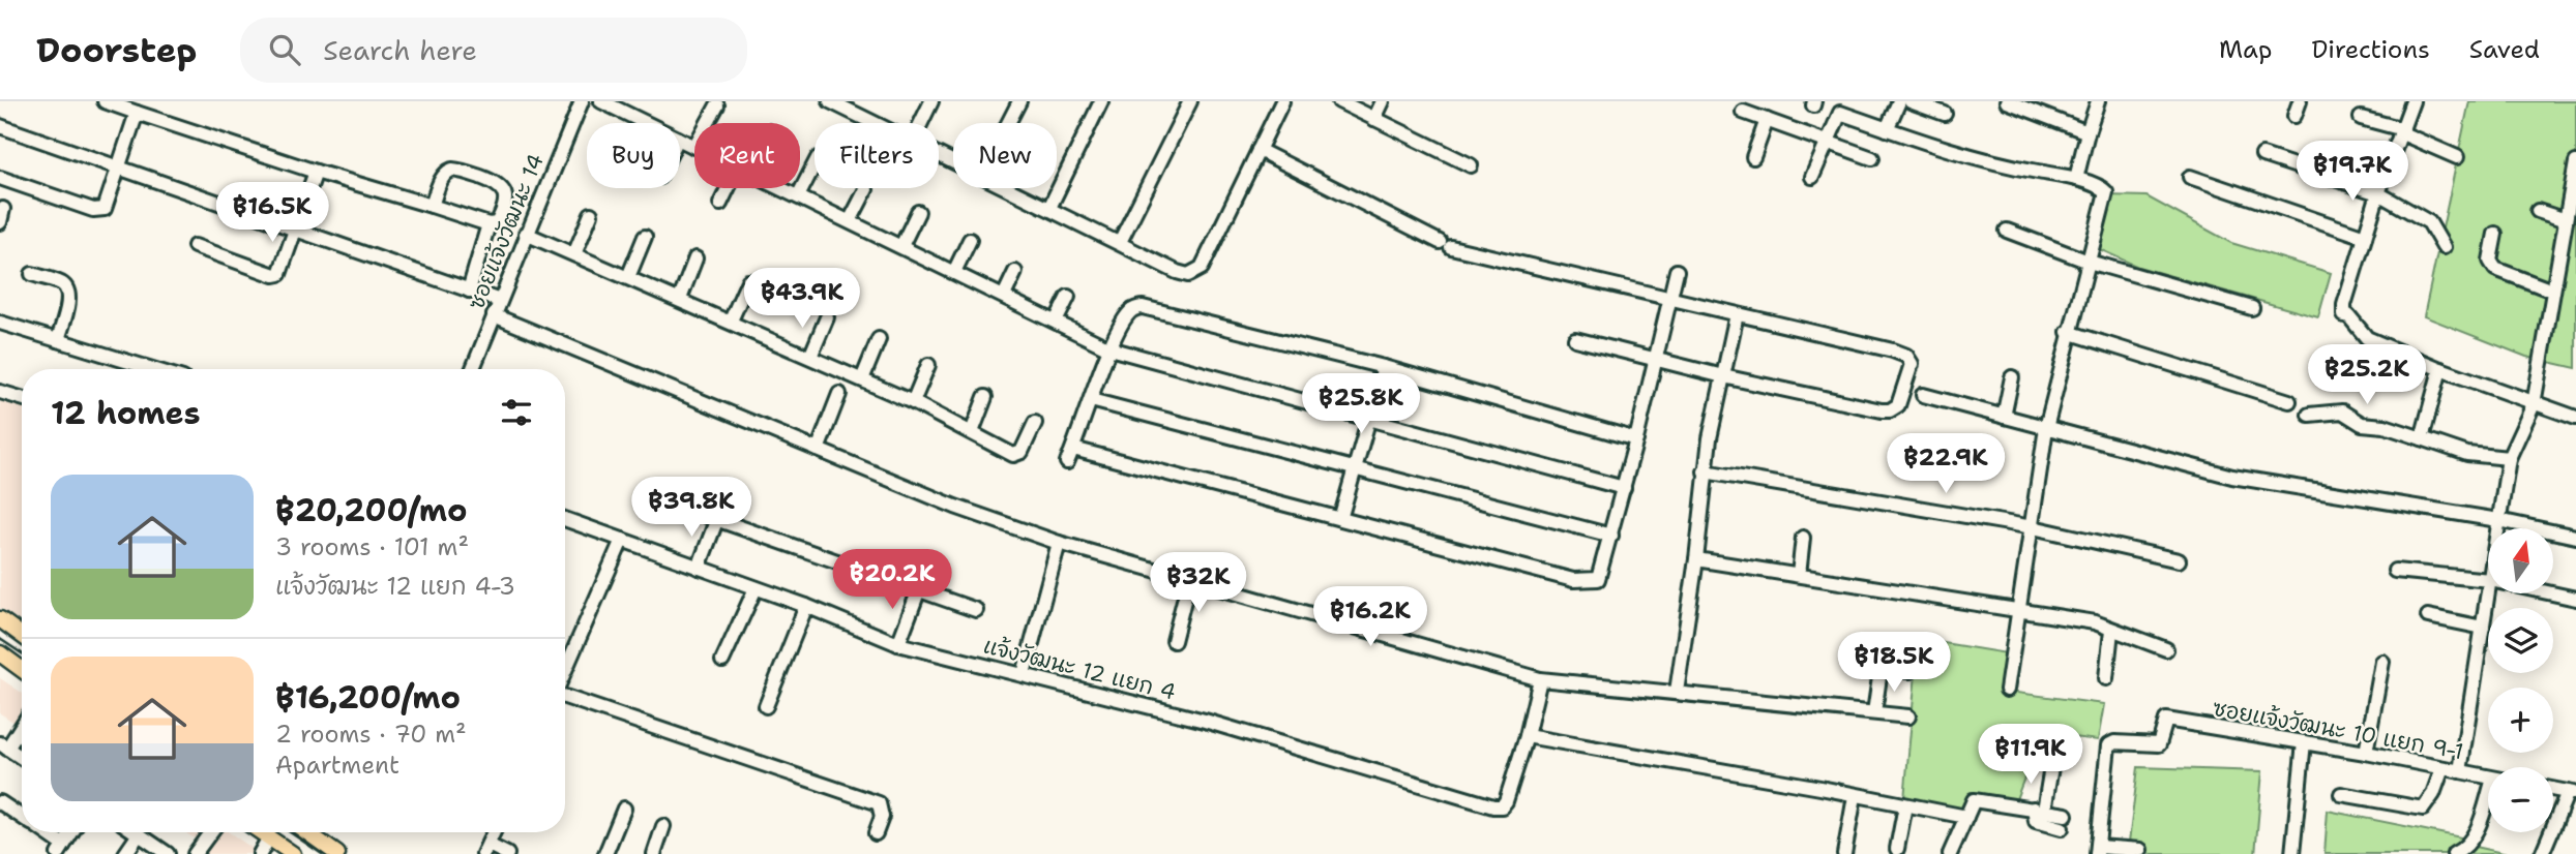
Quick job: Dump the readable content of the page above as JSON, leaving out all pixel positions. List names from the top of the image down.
{
  "streets": {
    "street": ["ซอยแจ้งวัฒนะ 14", "แจ้งวัฒนะ 12 แยก 4", "ซอยแจ้งวัฒนะ 10 แยก 9-1"]
  },
  "north": "top",
  "page": {
    "header": "Doorstep",
    "search": "Search here",
    "nav": ["Map", "Directions", "Saved"],
    "chip": [
      "Buy",
      "Rent",
      "Filters",
      "New"
    ],
    "price": [
      "฿19.7K",
      "฿16.5K",
      "฿43.9K",
      "฿25.2K",
      "฿25.8K",
      "฿22.9K",
      "฿39.8K",
      "฿20.2K",
      "฿32K",
      "฿16.2K",
      "฿18.5K",
      "฿11.9K"
    ],
    "heading": "12 homes",
    "list": [
      {
        "name": "฿20,200/mo",
        "note": "3 rooms · 101 m² · แจ้งวัฒนะ 12 แยก 4-3"
      },
      {
        "name": "฿16,200/mo",
        "note": "2 rooms · 70 m² · Apartment"
      }
    ],
    "map_buttons": ["+", "−"]
  }
}
